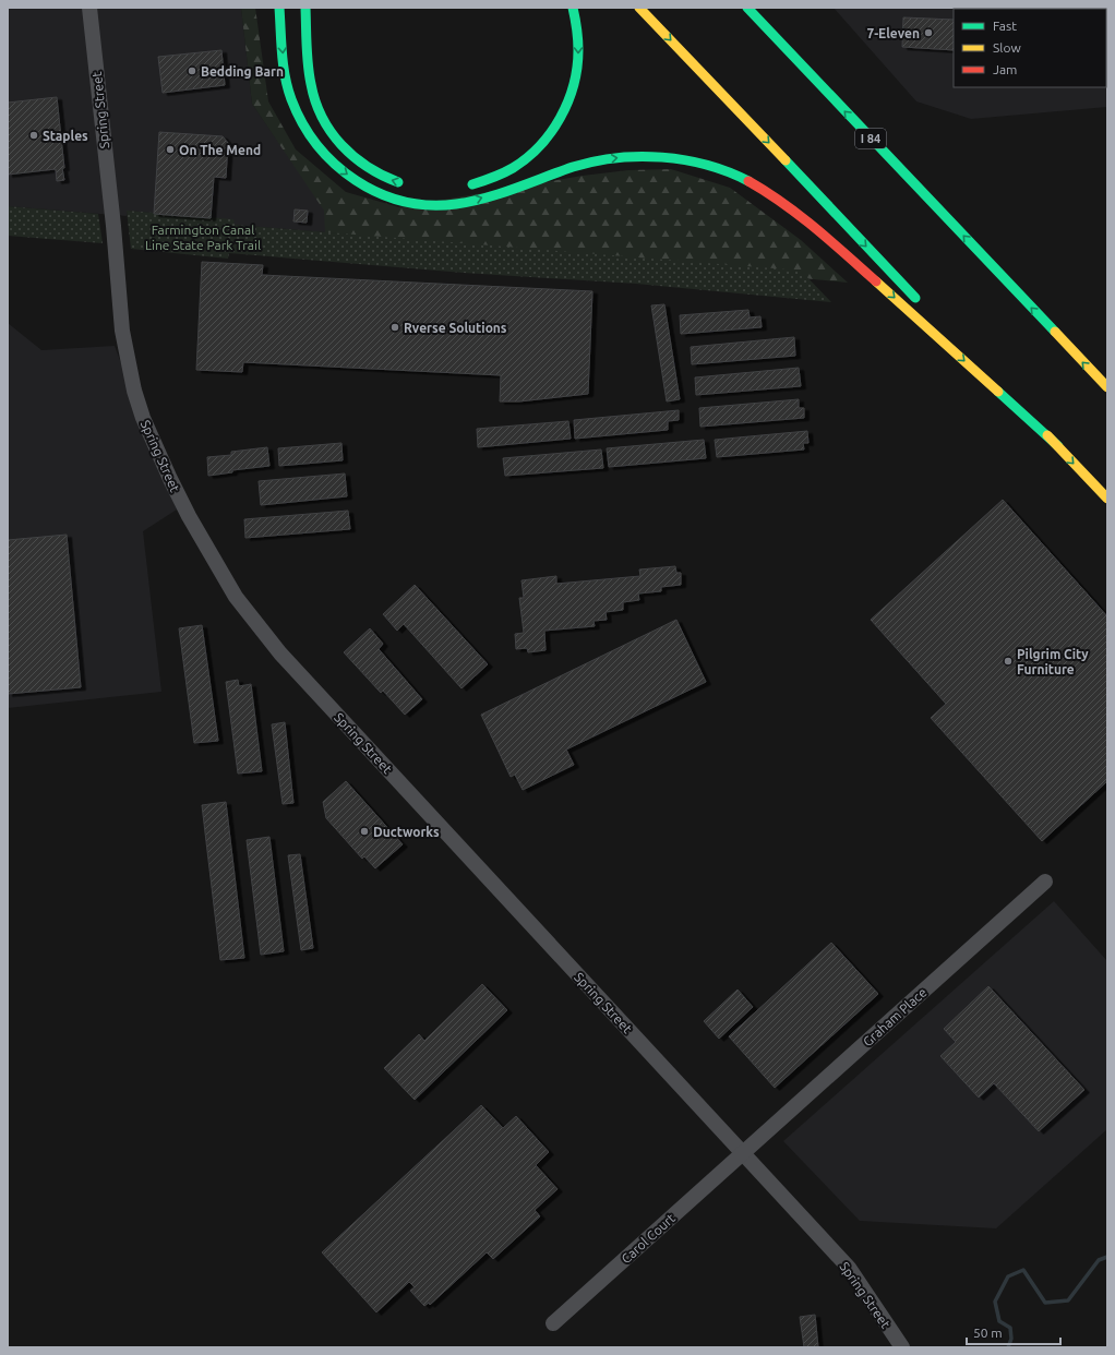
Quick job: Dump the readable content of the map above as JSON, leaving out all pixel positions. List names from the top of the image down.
{
  "streets": {
    "highway": ["I 84"],
    "street": ["Spring Street", "Graham Place", "Carol Court"]
  },
  "crossings": [
    ["Spring Street", "Graham Place"],
    ["Spring Street", "Carol Court"],
    ["Graham Place", "Carol Court"]
  ],
  "parks": ["Farmington Canal Line State Park Trail"],
  "places": [
    "7-Eleven",
    "Bedding Barn",
    "Staples",
    "On The Mend",
    "Rverse Solutions",
    "Pilgrim City Furniture",
    "Ductworks"
  ],
  "legend": ["Fast", "Slow", "Jam"],
  "scale_bar": "50 m"
}
